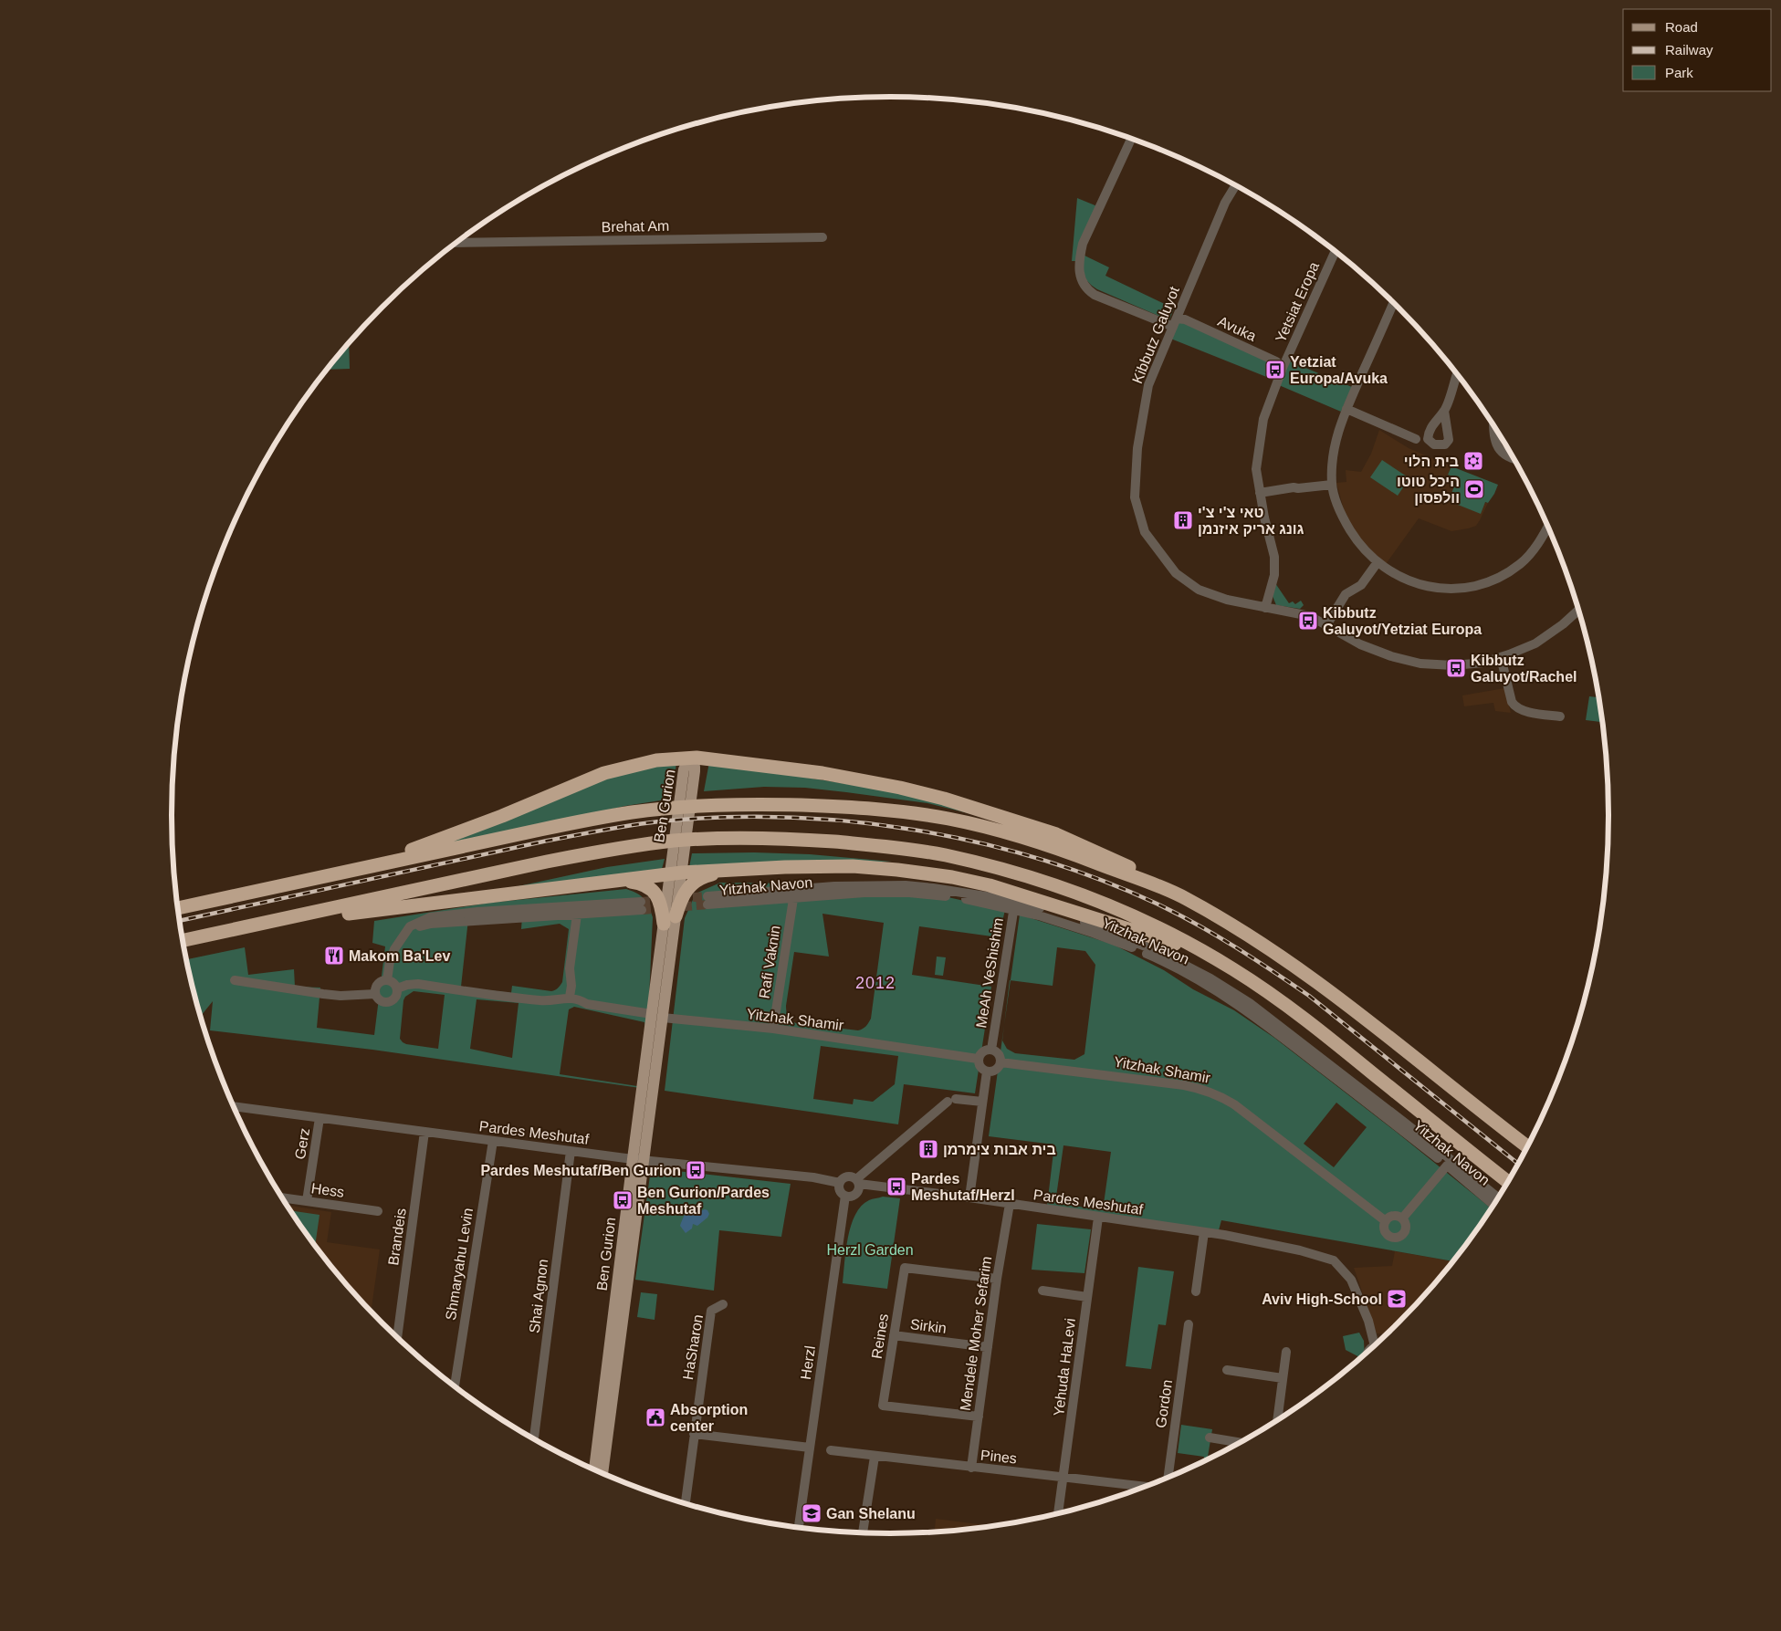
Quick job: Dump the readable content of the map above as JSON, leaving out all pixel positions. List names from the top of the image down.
{
  "streets": {
    "main road": ["Ben Gurion"],
    "street": [
      "Brehat Am",
      "Yetsiat Eropa",
      "Avuka",
      "Kibbutz Galuyot",
      "Yitzhak Navon",
      "Rafi Vaknin",
      "MeAh VeShishim",
      "Yitzhak Shamir",
      "Pardes Meshutaf",
      "Gerz",
      "Hess",
      "Brandeis",
      "Shmaryahu Levin",
      "Shai Agnon",
      "Sirkin",
      "Mendele Moher Sefarim",
      "Reines",
      "HaSharon",
      "Herzl",
      "Yehuda HaLevi",
      "Gordon",
      "Pines"
    ]
  },
  "crossings": [
    ["Yetsiat Eropa", "Avuka"],
    ["Yetsiat Eropa", "Kibbutz Galuyot"],
    ["Avuka", "Kibbutz Galuyot"],
    ["Ben Gurion", "Yitzhak Shamir"],
    ["Ben Gurion", "Pardes Meshutaf"],
    ["Yitzhak Navon", "Rafi Vaknin"],
    ["Yitzhak Navon", "MeAh VeShishim"],
    ["Rafi Vaknin", "Yitzhak Shamir"],
    ["MeAh VeShishim", "Yitzhak Shamir"],
    ["Pardes Meshutaf", "Gerz"],
    ["Pardes Meshutaf", "Brandeis"],
    ["Pardes Meshutaf", "Shmaryahu Levin"],
    ["Pardes Meshutaf", "Shai Agnon"],
    ["Pardes Meshutaf", "Mendele Moher Sefarim"],
    ["Pardes Meshutaf", "Herzl"],
    ["Pardes Meshutaf", "Yehuda HaLevi"],
    ["Gerz", "Hess"],
    ["Sirkin", "Mendele Moher Sefarim"],
    ["Sirkin", "Reines"],
    ["Mendele Moher Sefarim", "Reines"],
    ["Mendele Moher Sefarim", "Pines"],
    ["Yehuda HaLevi", "Pines"]
  ],
  "districts": ["2012"],
  "parks": ["Herzl Garden"],
  "places": {
    "bus stop": [
      "Yetziat Europa/Avuka",
      "Kibbutz Galuyot/Yetziat Europa",
      "Kibbutz Galuyot/Rachel",
      "Pardes Meshutaf/Ben Gurion",
      "Pardes Meshutaf/Herzl",
      "Ben Gurion/Pardes Meshutaf"
    ],
    "synagogue": ["בית הלוי"],
    "sports": ["היכל טוטו וולפסון"],
    "building": ["טאי צ'י צ'י גונג אריק איזנמן", "בית אבות צימרמן"],
    "restaurant": ["Makom Ba'Lev"],
    "school or university": ["Aviv High-School", "Gan Shelanu"],
    "public building": ["Absorption center"]
  },
  "legend": ["Road", "Railway", "Park"]
}
